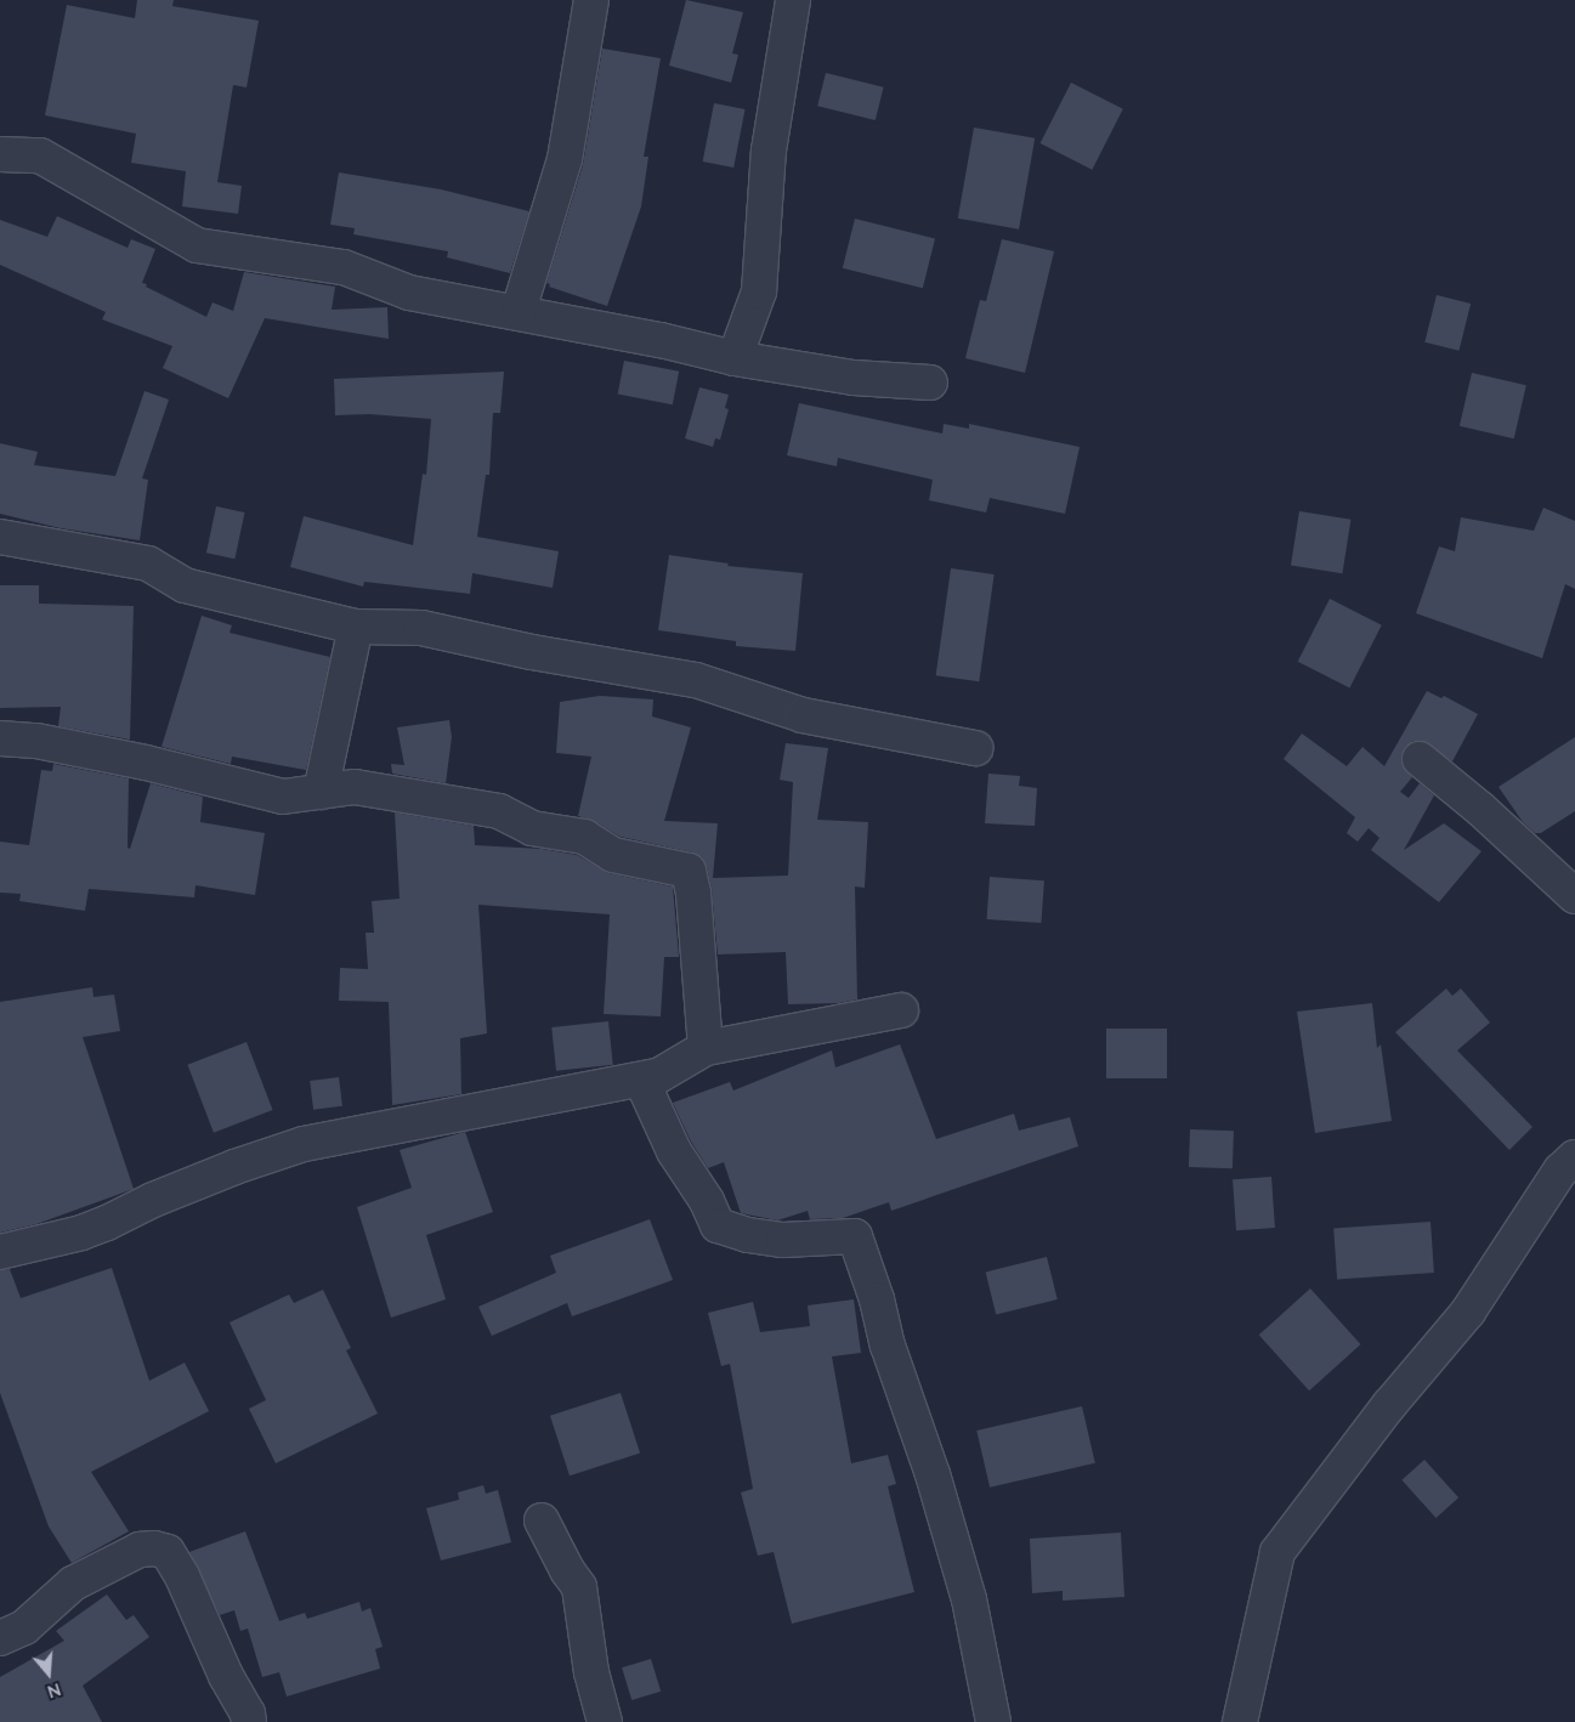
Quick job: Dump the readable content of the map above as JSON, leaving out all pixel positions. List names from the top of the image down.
{
  "north": "bottom"
}
